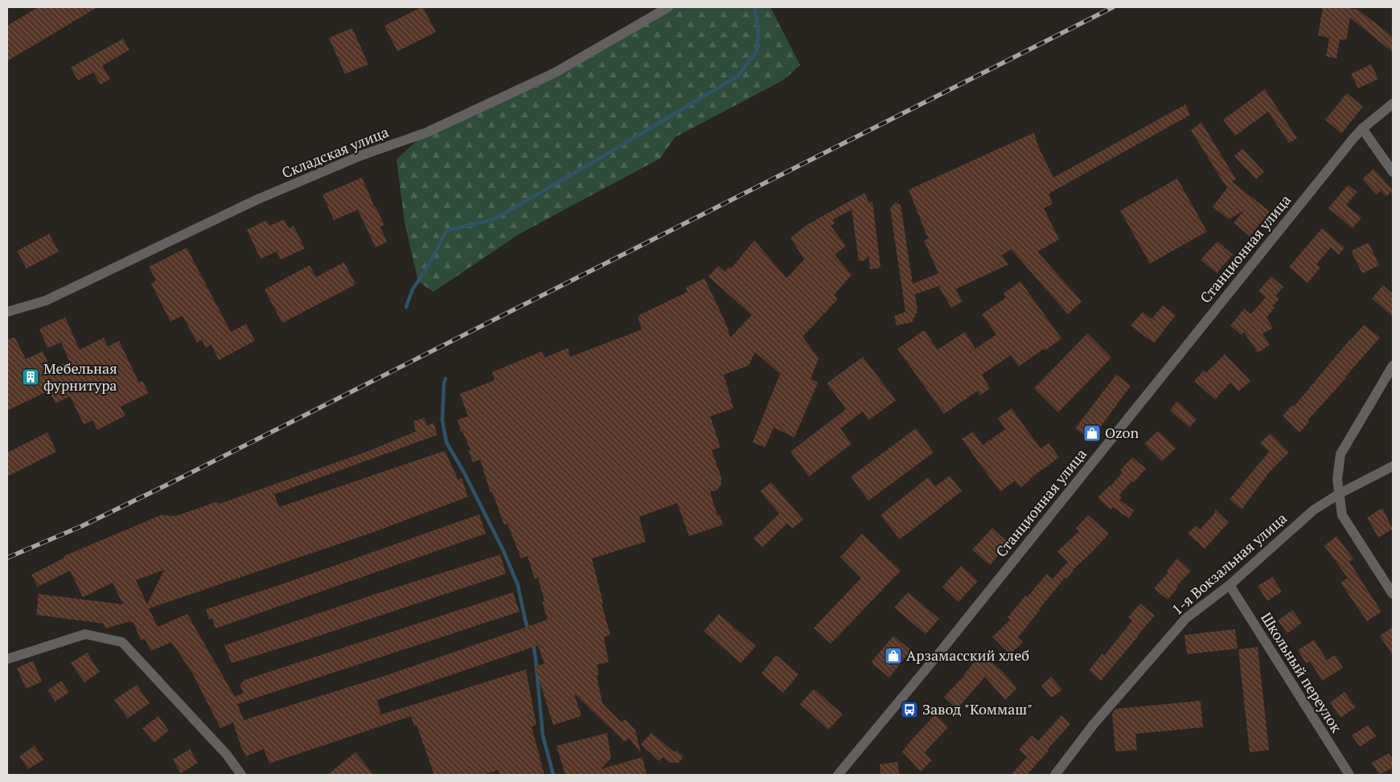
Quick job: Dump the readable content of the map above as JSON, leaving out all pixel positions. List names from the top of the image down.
{
  "streets": {
    "street": [
      "Складская улица",
      "Станционная улица",
      "1-я Вокзальная улица",
      "Школьный переулок"
    ]
  },
  "crossings": [
    ["1-я Вокзальная улица", "Школьный переулок"]
  ],
  "places": {
    "building": ["Мебельная фурнитура"],
    "shop": ["Ozon", "Арзамасский хлеб"],
    "bus stop": ["Завод \"Коммаш\""]
  }
}
